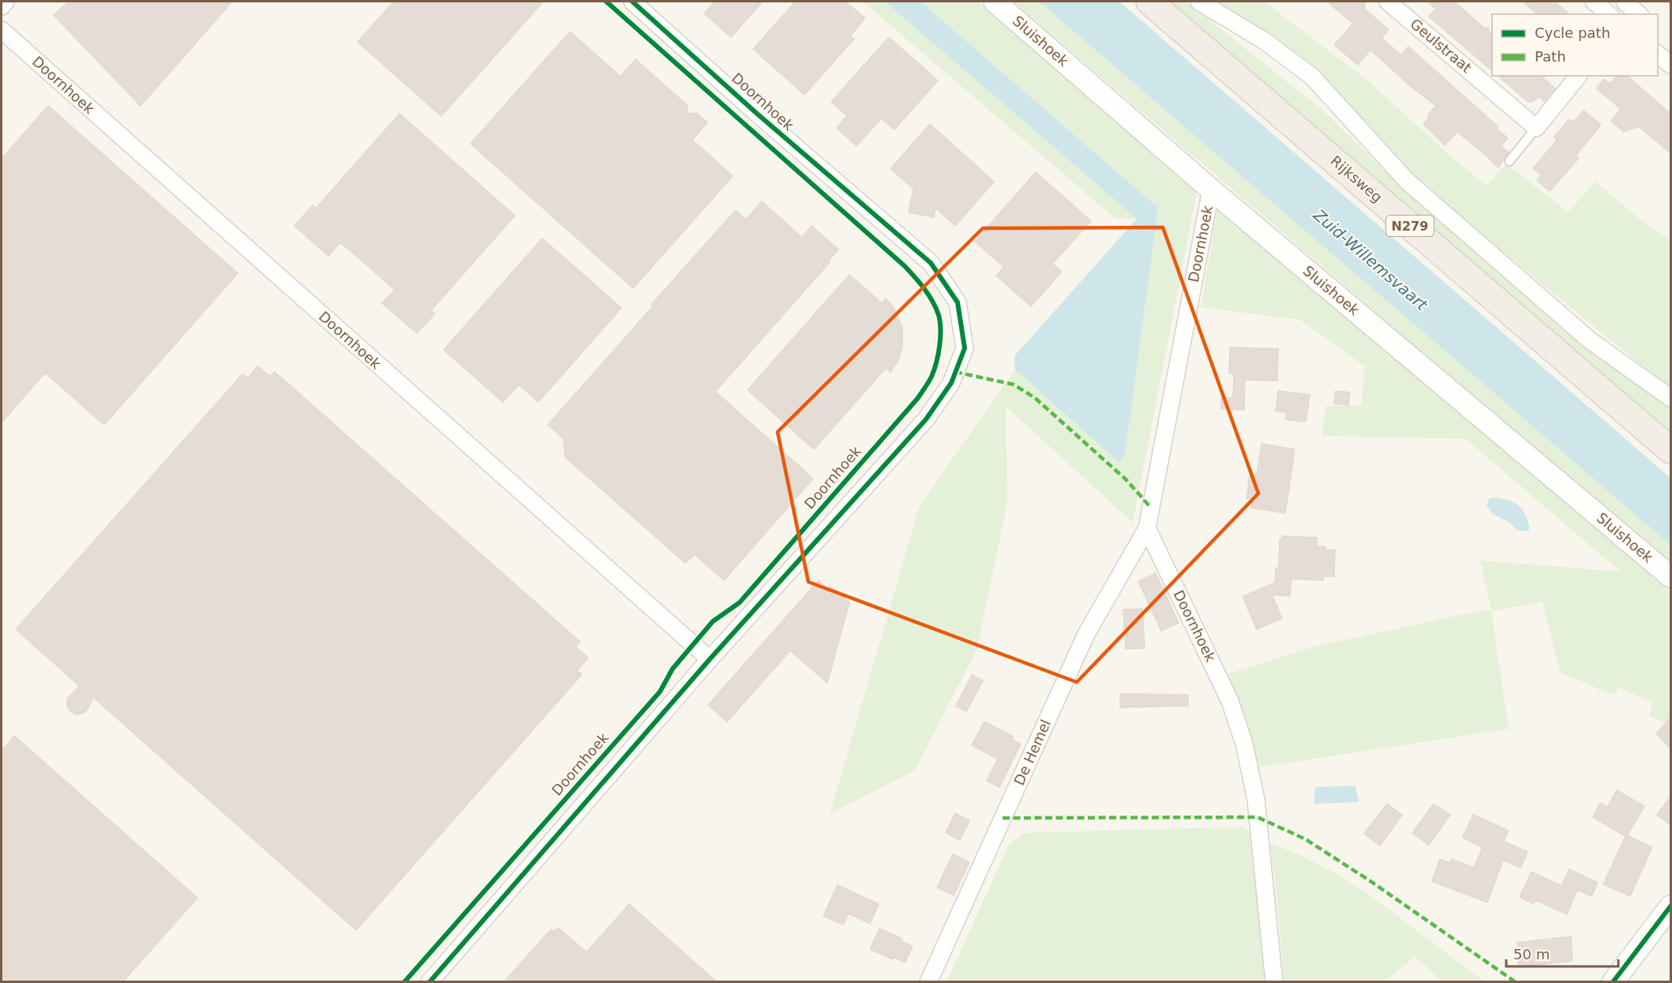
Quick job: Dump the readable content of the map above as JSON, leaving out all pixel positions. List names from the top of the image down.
{
  "streets": {
    "main road": ["Rijksweg", "N279"],
    "street": [
      "Sluishoek",
      "Geulstraat",
      "Doornhoek",
      "De Hemel"
    ]
  },
  "crossings": [
    ["Sluishoek", "Doornhoek"],
    ["Doornhoek", "De Hemel"]
  ],
  "water": ["Zuid-Willemsvaart"],
  "legend": ["Cycle path", "Path"],
  "scale_bar": "50 m"
}
